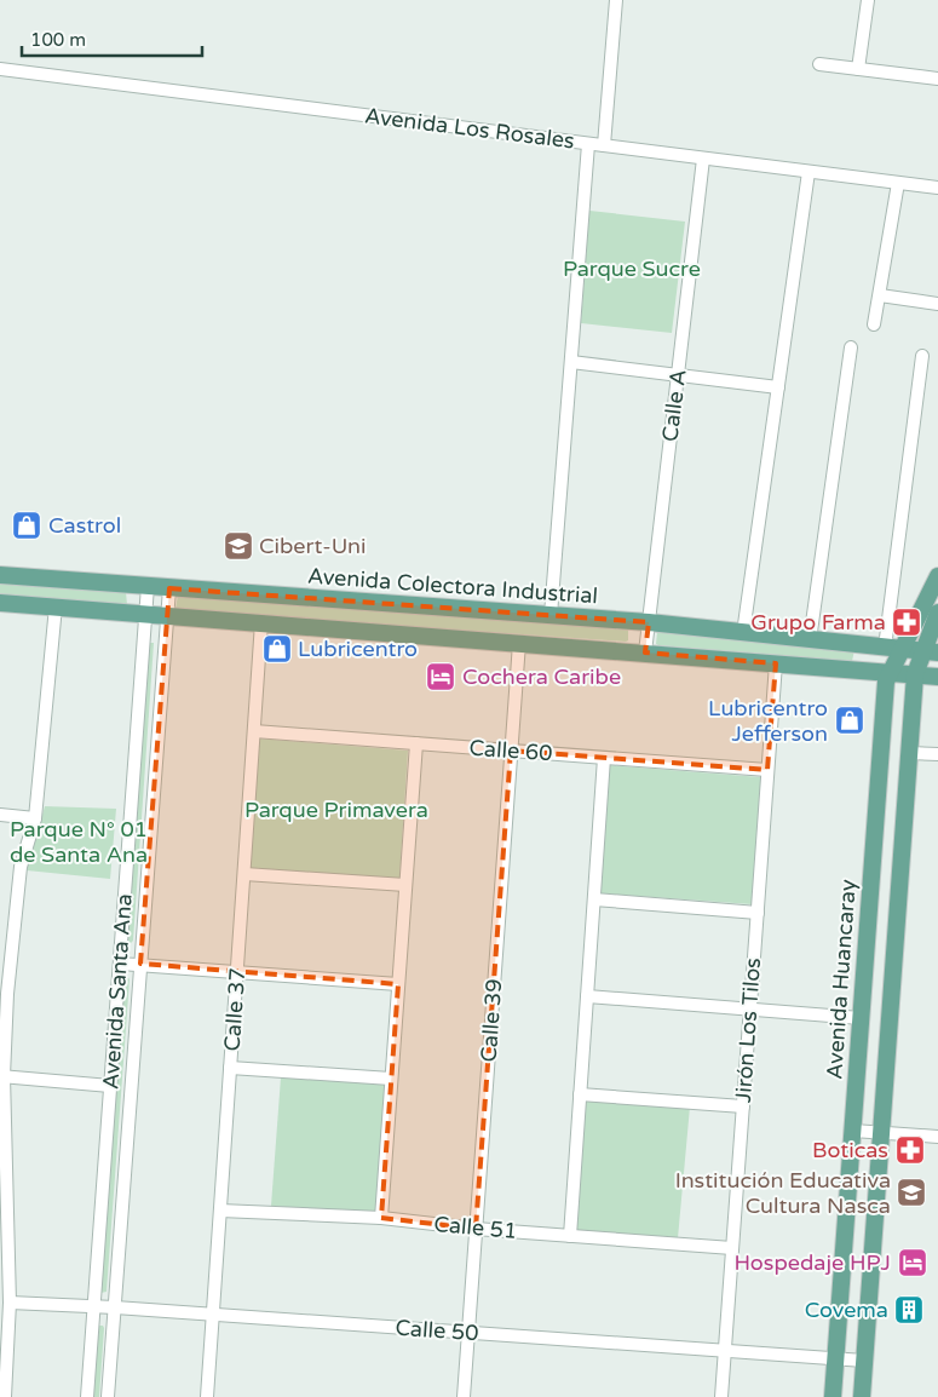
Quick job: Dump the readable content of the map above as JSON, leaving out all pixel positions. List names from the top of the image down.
{
  "streets": {
    "main road": ["Avenida Colectora Industrial", "Avenida Huancaray"],
    "street": [
      "Avenida Los Rosales",
      "Calle A",
      "Calle 60",
      "Avenida Santa Ana",
      "Calle 37",
      "Calle 39",
      "Jirón Los Tilos",
      "Calle 51",
      "Calle 50"
    ]
  },
  "crossings": [
    ["Avenida Los Rosales", "Calle A"],
    ["Calle A", "Avenida Colectora Industrial"],
    ["Avenida Colectora Industrial", "Avenida Huancaray"],
    ["Avenida Colectora Industrial", "Avenida Santa Ana"],
    ["Calle 60", "Calle 37"],
    ["Calle 60", "Calle 39"],
    ["Calle 60", "Jirón Los Tilos"],
    ["Avenida Huancaray", "Calle 50"],
    ["Avenida Santa Ana", "Calle 50"],
    ["Calle 37", "Calle 51"],
    ["Calle 37", "Calle 50"],
    ["Calle 39", "Calle 51"],
    ["Calle 39", "Calle 50"],
    ["Jirón Los Tilos", "Calle 51"],
    ["Jirón Los Tilos", "Calle 50"]
  ],
  "parks": ["Parque Sucre", "Parque Primavera", "Parque N° 01 de Santa Ana"],
  "places": {
    "shop": ["Castrol", "Lubricentro", "Lubricentro Jefferson"],
    "school or university": ["Cibert-Uni", "Institución Educativa Cultura Nasca"],
    "pharmacy": ["Grupo Farma", "Boticas"],
    "hotel": ["Cochera Caribe", "Hospedaje HPJ"],
    "building": ["Covema"]
  },
  "scale_bar": "100 m"
}
